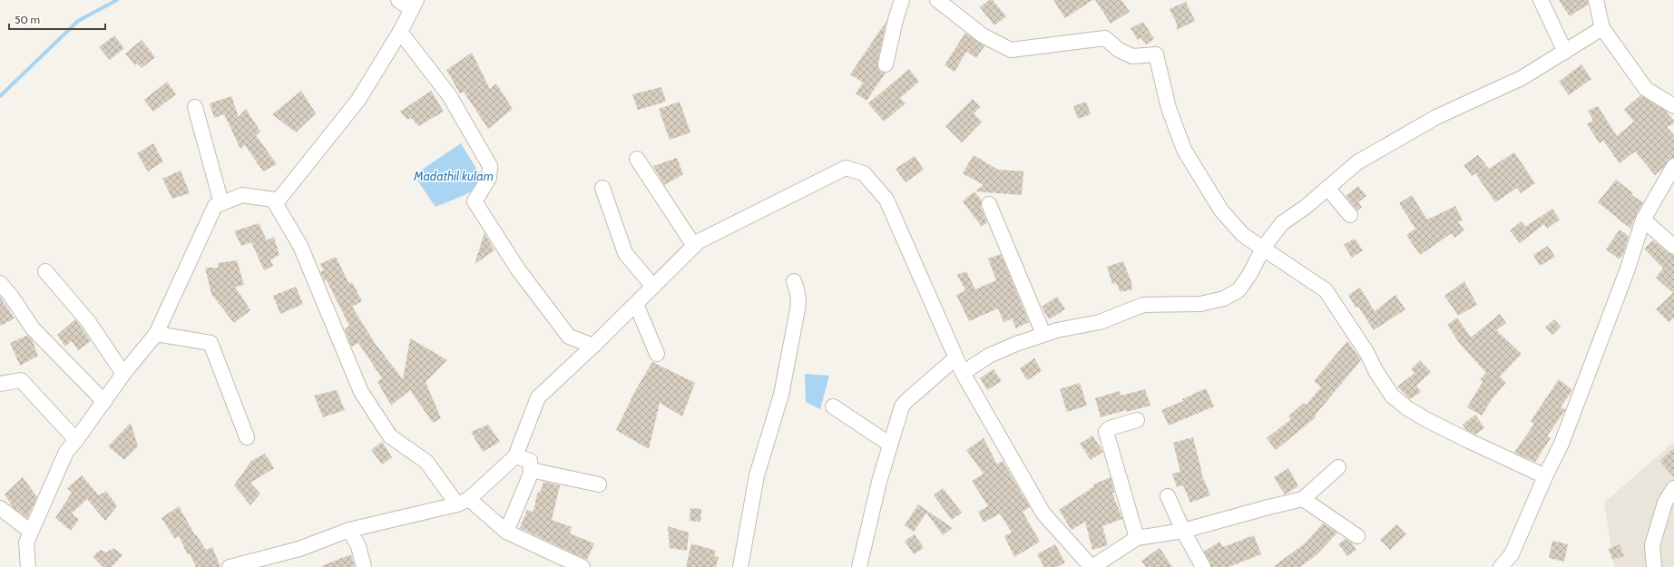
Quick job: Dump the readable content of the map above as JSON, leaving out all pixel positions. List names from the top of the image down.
{
  "water": ["Madathil kulam"],
  "scale_bar": "50 m"
}
